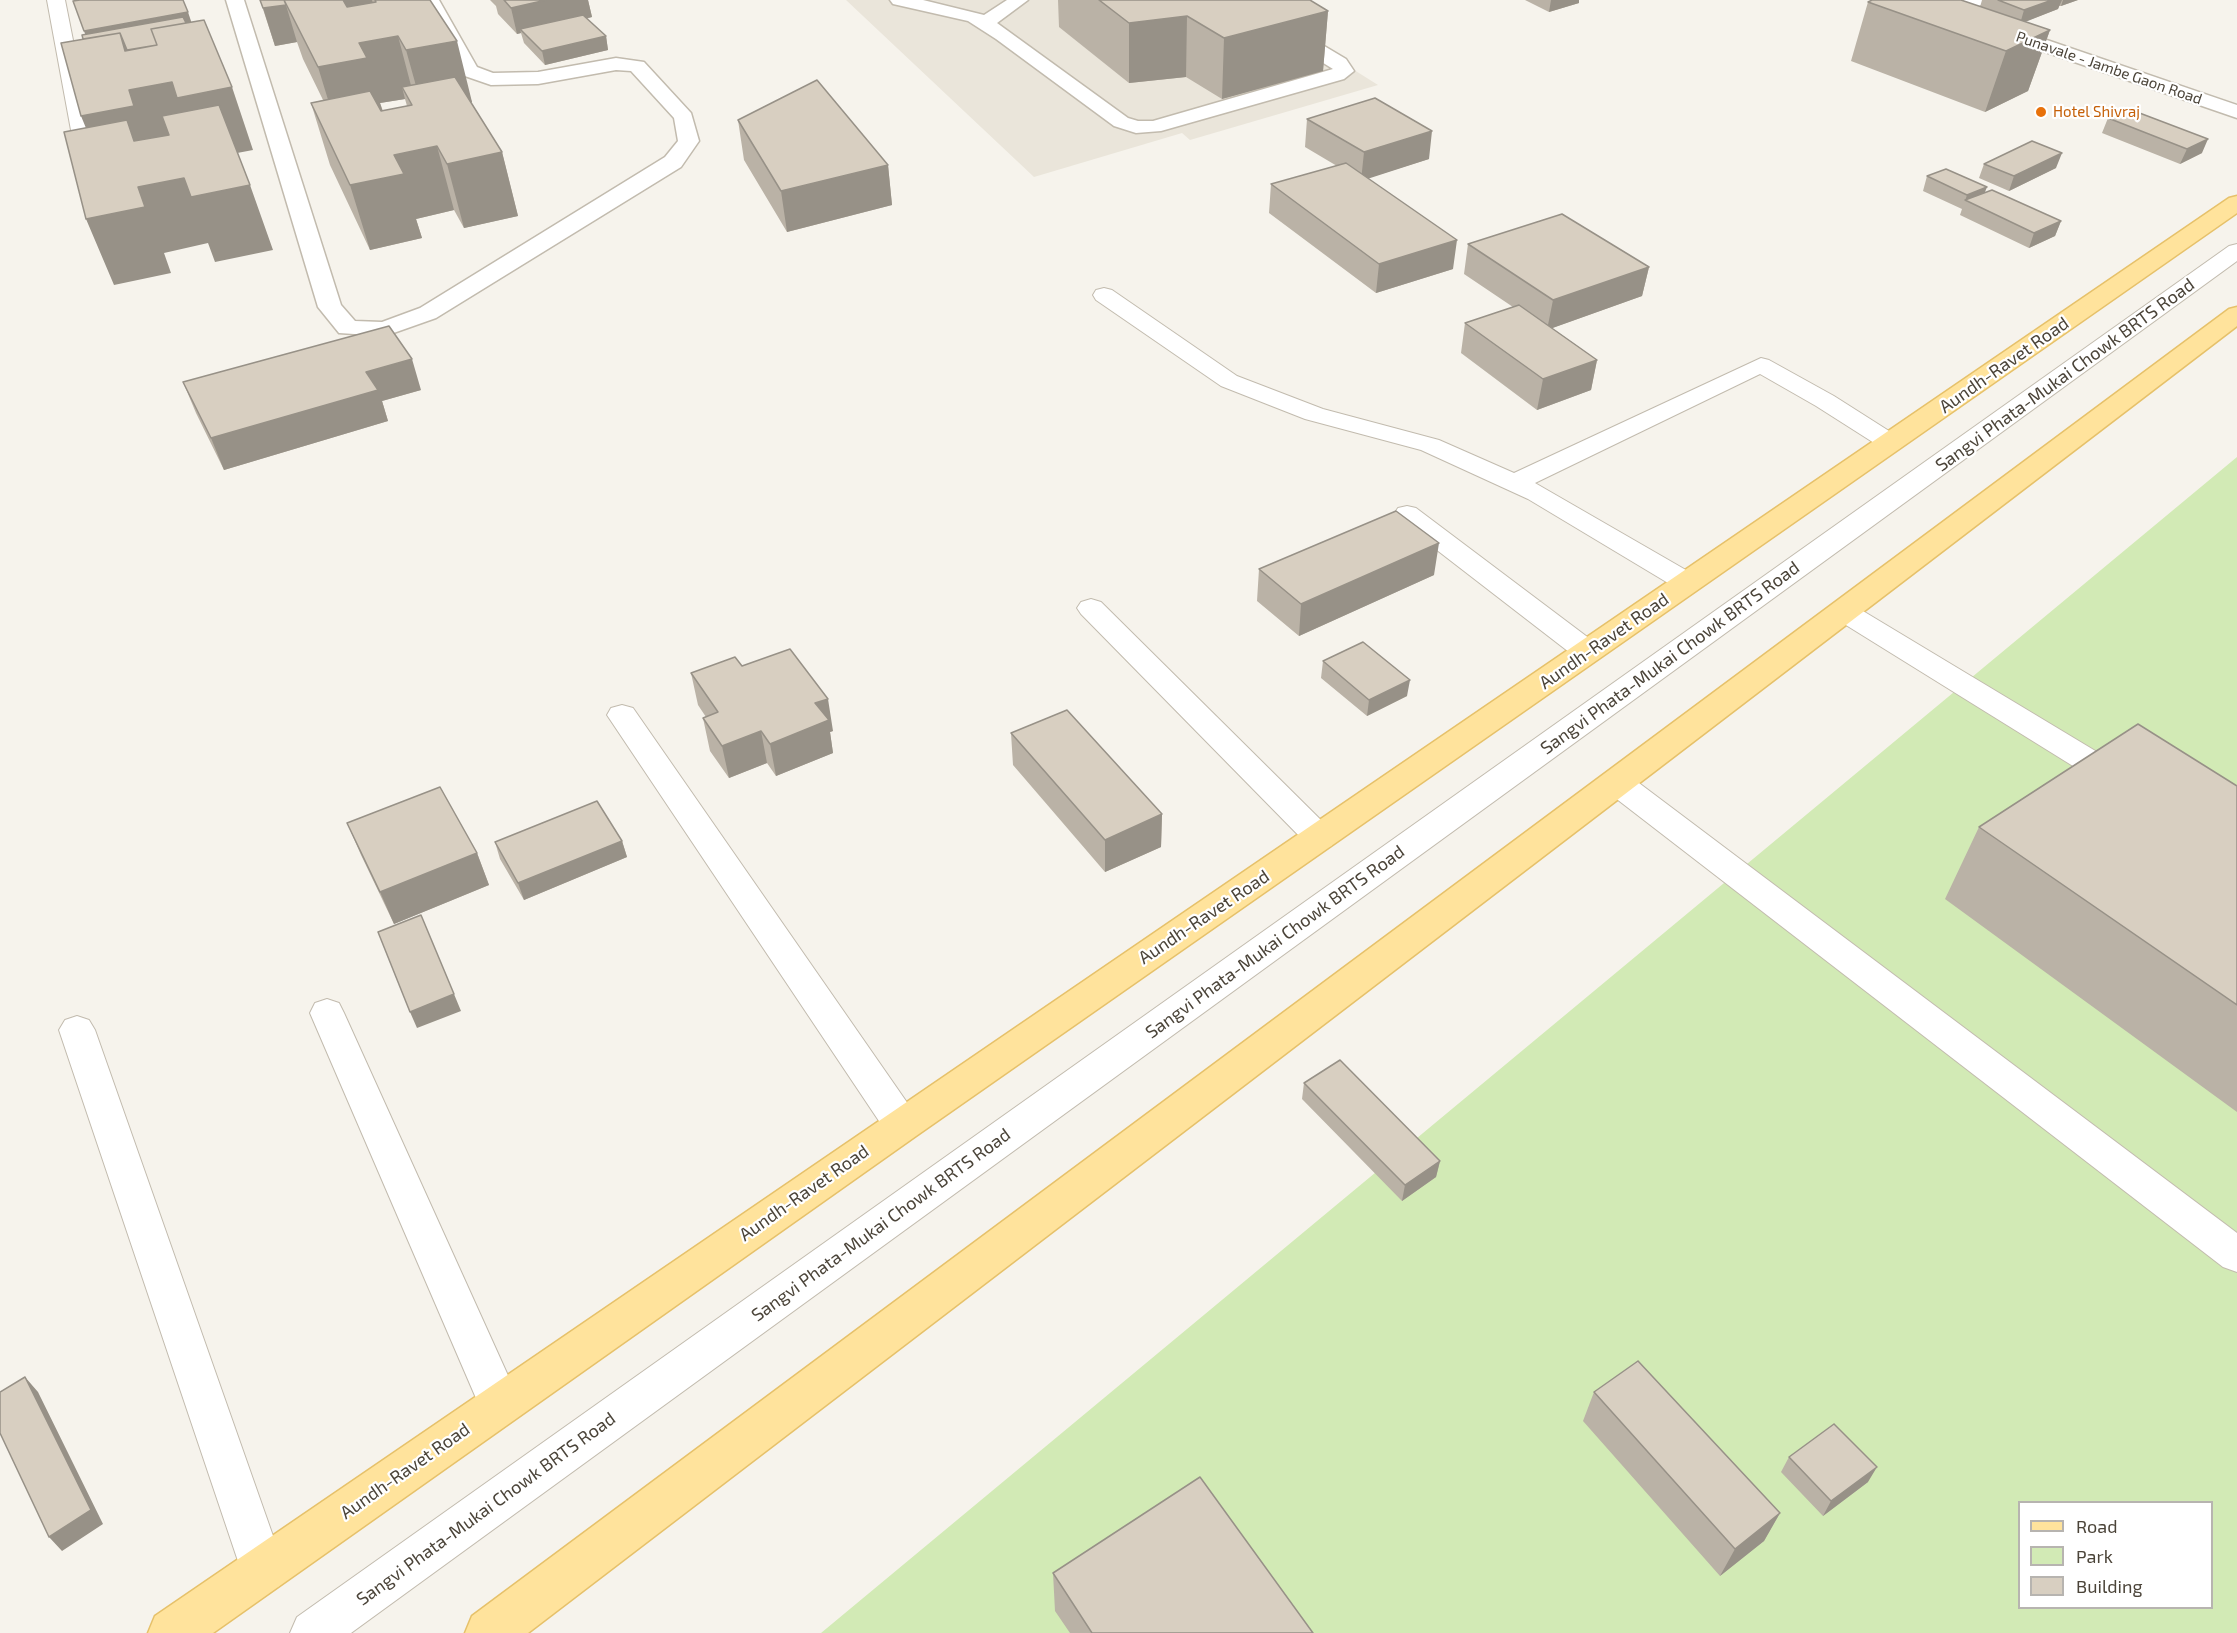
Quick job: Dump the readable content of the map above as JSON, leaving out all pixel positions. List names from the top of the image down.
{
  "streets": {
    "main road": ["Aundh-Ravet Road"],
    "street": ["Punavale - Jambe Gaon Road"],
    "lane": ["Sangvi Phata-Mukai Chowk BRTS Road"]
  },
  "places": ["Hotel Shivraj"],
  "legend": ["Road", "Park", "Building"]
}
